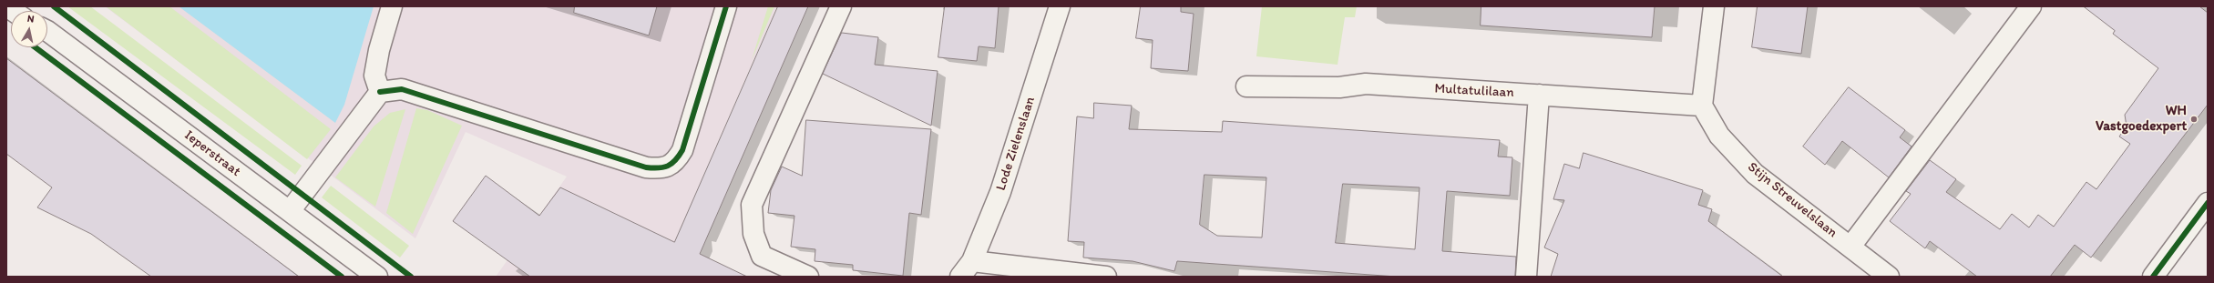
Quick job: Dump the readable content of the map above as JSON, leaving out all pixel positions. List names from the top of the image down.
{
  "streets": {
    "street": [
      "Multatulilaan",
      "Lode Zielenslaan",
      "Ieperstraat",
      "Stijn Streuvelslaan"
    ]
  },
  "crossings": [
    ["Multatulilaan", "Stijn Streuvelslaan"]
  ],
  "places": ["WH Vastgoedexpert"],
  "north": "top"
}
